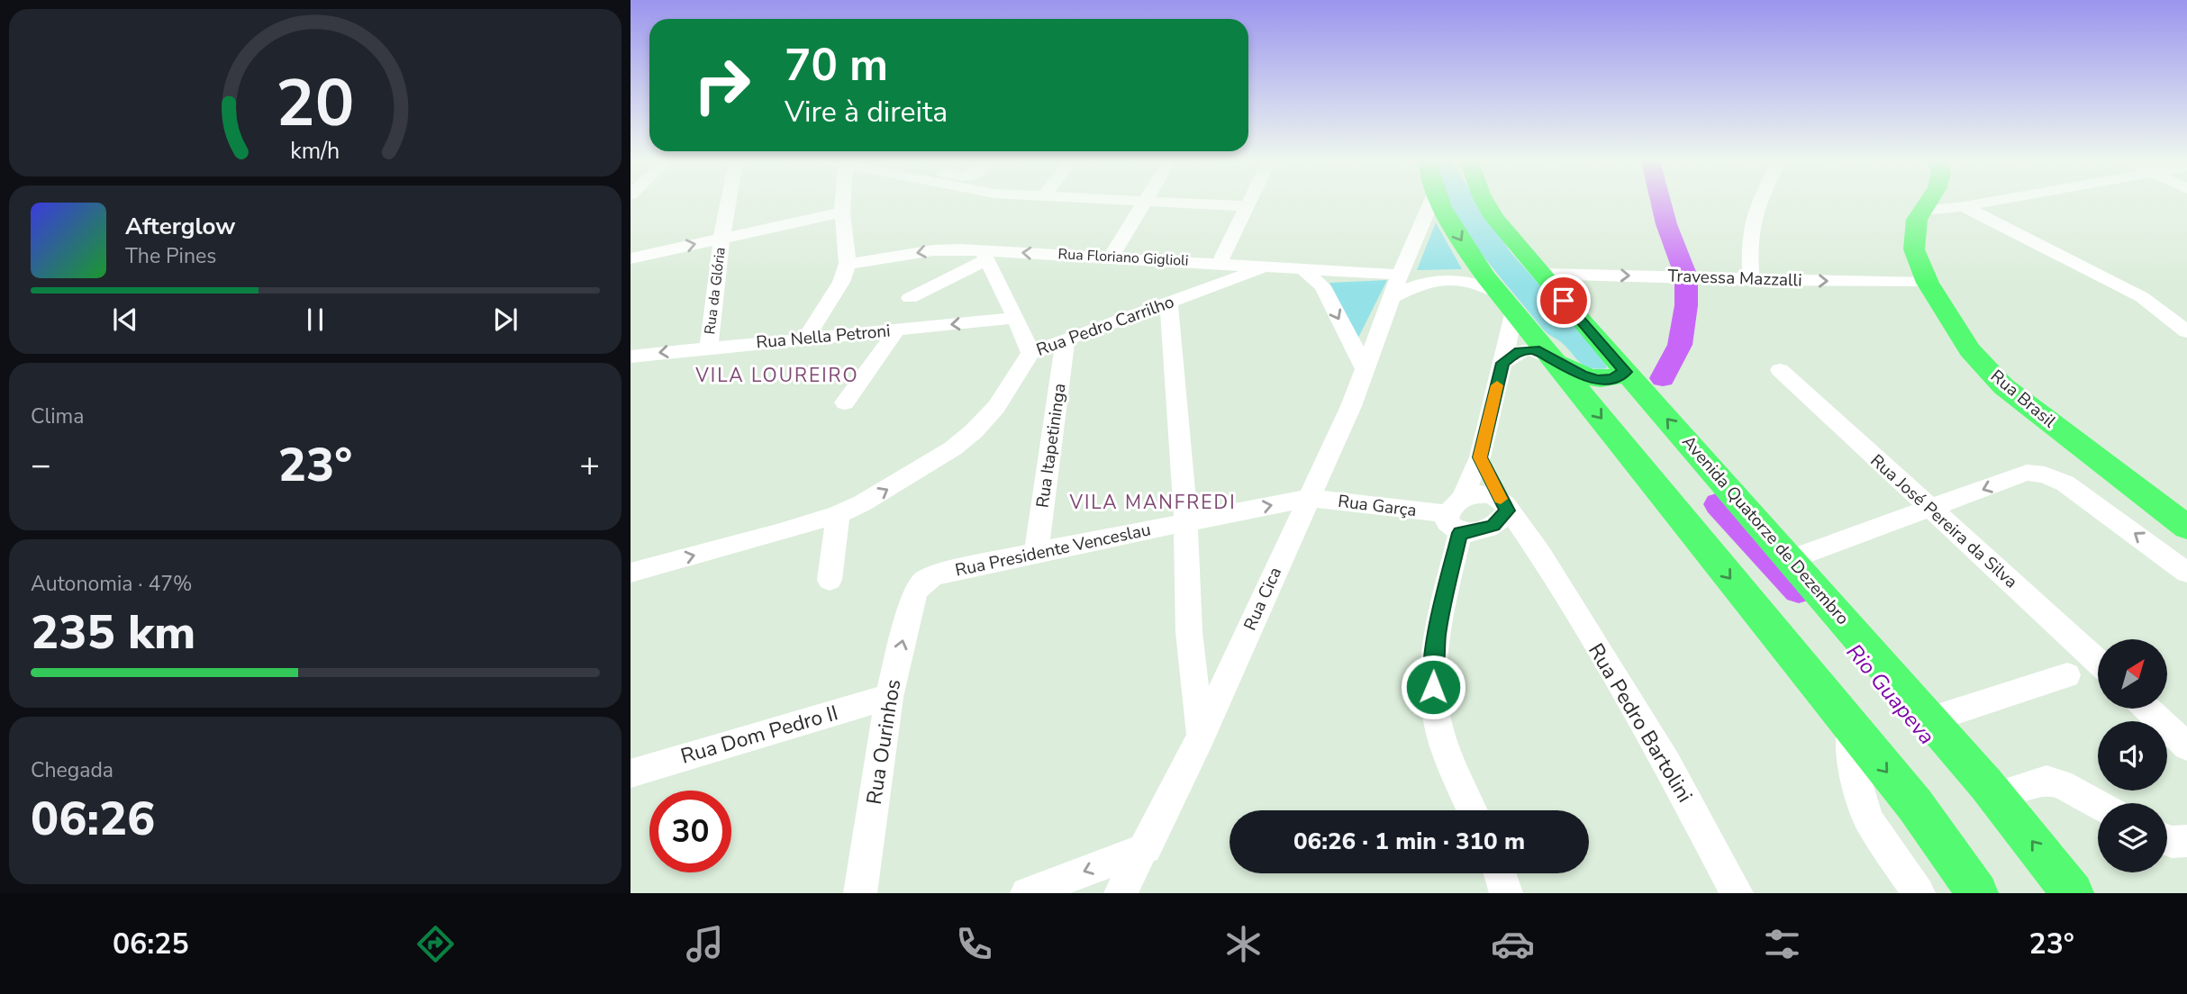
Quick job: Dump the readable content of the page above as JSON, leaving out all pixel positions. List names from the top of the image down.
{
  "streets": {
    "main road": ["Rua Brasil", "Avenida Quatorze de Dezembro"],
    "street": [
      "Rua Floriano Giglioli",
      "Travessa Mazzalli",
      "Rua da Glória",
      "Rua Pedro Carrilho",
      "Rua Nella Petroni",
      "Rua Itapetininga",
      "Rua Garça",
      "Rua José Pereira da Silva",
      "Rua Presidente Venceslau",
      "Rua Cica",
      "Rua Pedro Bartolini",
      "Rua Dom Pedro II",
      "Rua Ourinhos"
    ]
  },
  "crossings": [
    ["Rua Floriano Giglioli", "Rua Pedro Carrilho"],
    ["Rua Floriano Giglioli", "Rua Cica"],
    ["Travessa Mazzalli", "Rua Brasil"],
    ["Travessa Mazzalli", "Avenida Quatorze de Dezembro"],
    ["Rua da Glória", "Rua Nella Petroni"],
    ["Rua Pedro Carrilho", "Rua Itapetininga"],
    ["Rua Itapetininga", "Rua Presidente Venceslau"],
    ["Rua Garça", "Rua Presidente Venceslau"],
    ["Rua Garça", "Rua Cica"],
    ["Rua Presidente Venceslau", "Rua Cica"],
    ["Rua Presidente Venceslau", "Rua Ourinhos"],
    ["Rua Dom Pedro II", "Rua Ourinhos"]
  ],
  "one_way": [
    "Rua Floriano Giglioli",
    "Travessa Mazzalli",
    "Rua Pedro Carrilho",
    "Rua Ourinhos"
  ],
  "districts": ["VILA LOUREIRO", "VILA MANFREDI"],
  "water": ["Rio Guapeva"],
  "north": "top right",
  "page": {
    "turn": ["70 m", "Vire à direita"],
    "song": ["Afterglow", "The Pines"],
    "tile": [
      "Clima",
      ["Autonomia · 47%", "235 km"],
      ["Chegada", "06:26"]
    ],
    "heat": ["−", "23°", "+"],
    "limit": "30",
    "trip": "06:26 · 1 min · 310 m",
    "tabs": ["06:25", "23°"],
    "gauge": ["20", "km/h"]
  }
}
